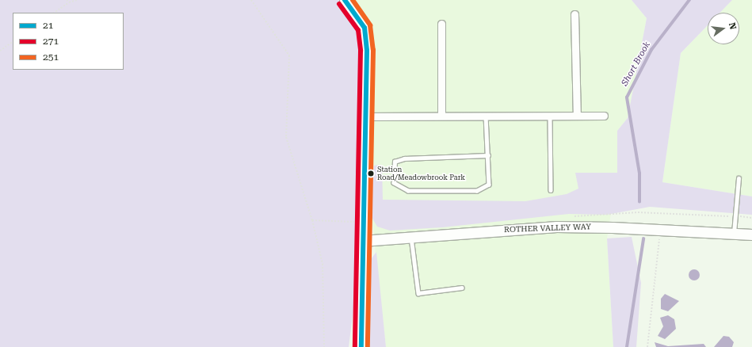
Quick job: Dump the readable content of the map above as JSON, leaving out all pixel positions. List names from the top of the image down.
{
  "streets": {
    "street": ["ROTHER VALLEY WAY"]
  },
  "water": ["Short Brook"],
  "places": ["Station Road/Meadowbrook Park"],
  "lines": ["transit line 21", "transit line 251", "transit line 271"],
  "legend": ["21", "271", "251"],
  "north": "right"
}
